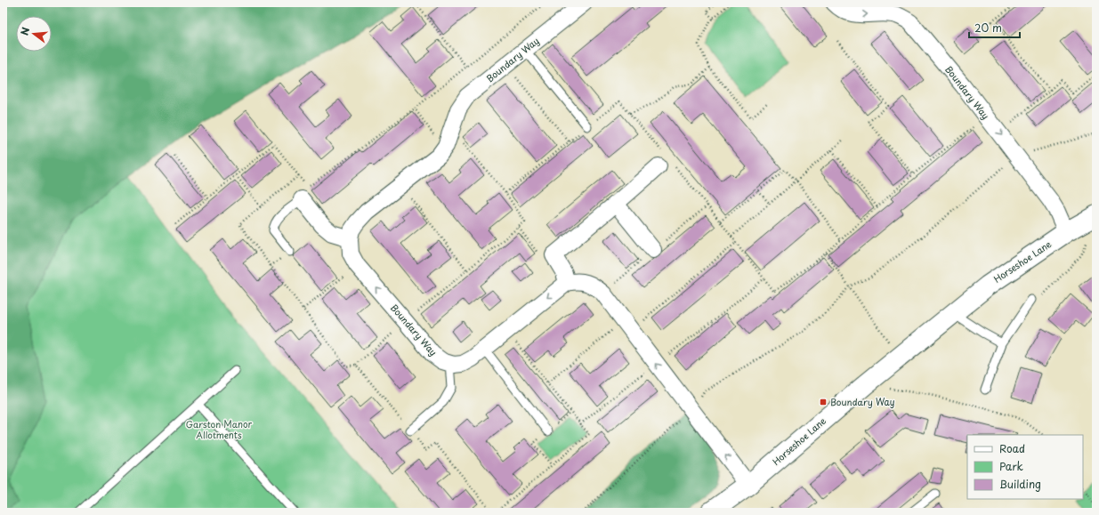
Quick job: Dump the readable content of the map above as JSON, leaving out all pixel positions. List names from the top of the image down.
{
  "streets": {
    "street": ["Boundary Way", "Horseshoe Lane"]
  },
  "crossings": [
    ["Boundary Way", "Horseshoe Lane"]
  ],
  "parks": ["Garston Manor Allotments"],
  "places": {
    "transit": ["Boundary Way"]
  },
  "legend": ["Road", "Park", "Building"],
  "scale_bar": "20 m",
  "north": "left"
}
